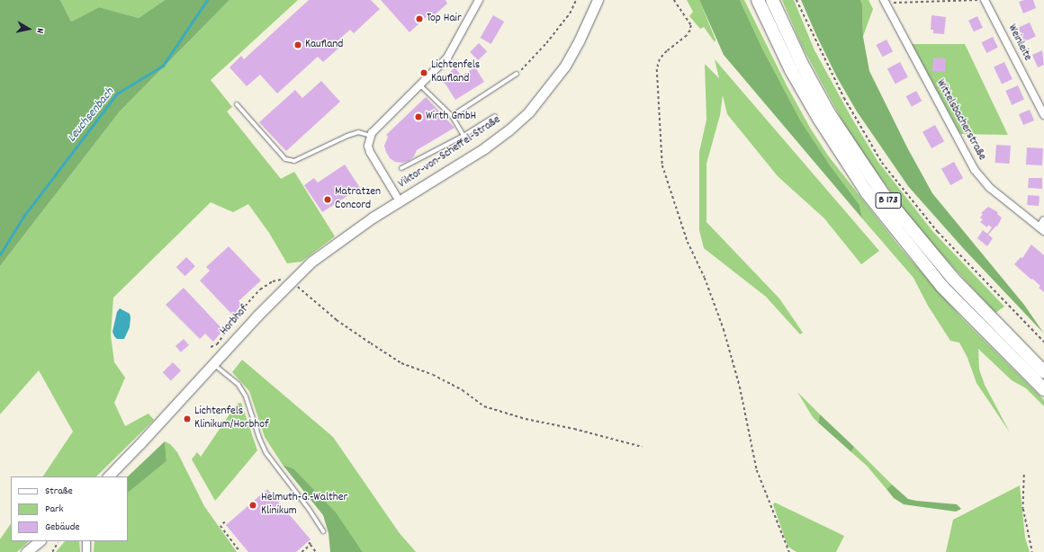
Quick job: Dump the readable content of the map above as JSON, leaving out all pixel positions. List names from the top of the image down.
{
  "streets": {
    "highway": ["B 173"],
    "main road": ["Viktor-von-Scheffel-Straße", "Horbhof"],
    "street": ["Weinleite", "Wittelsbacherstraße"]
  },
  "crossings": [
    ["Viktor-von-Scheffel-Straße", "Horbhof"]
  ],
  "water": ["Leuchsenbach"],
  "places": [
    "Top Hair",
    "Kaufland",
    "Lichtenfels Kaufland",
    "Wirth GmbH",
    "Matratzen Concord",
    "Lichtenfels Klinikum/Horbhof",
    "Helmuth-G.-Walther Klinikum"
  ],
  "legend": ["Straße", "Park", "Gebäude"],
  "north": "right"
}
